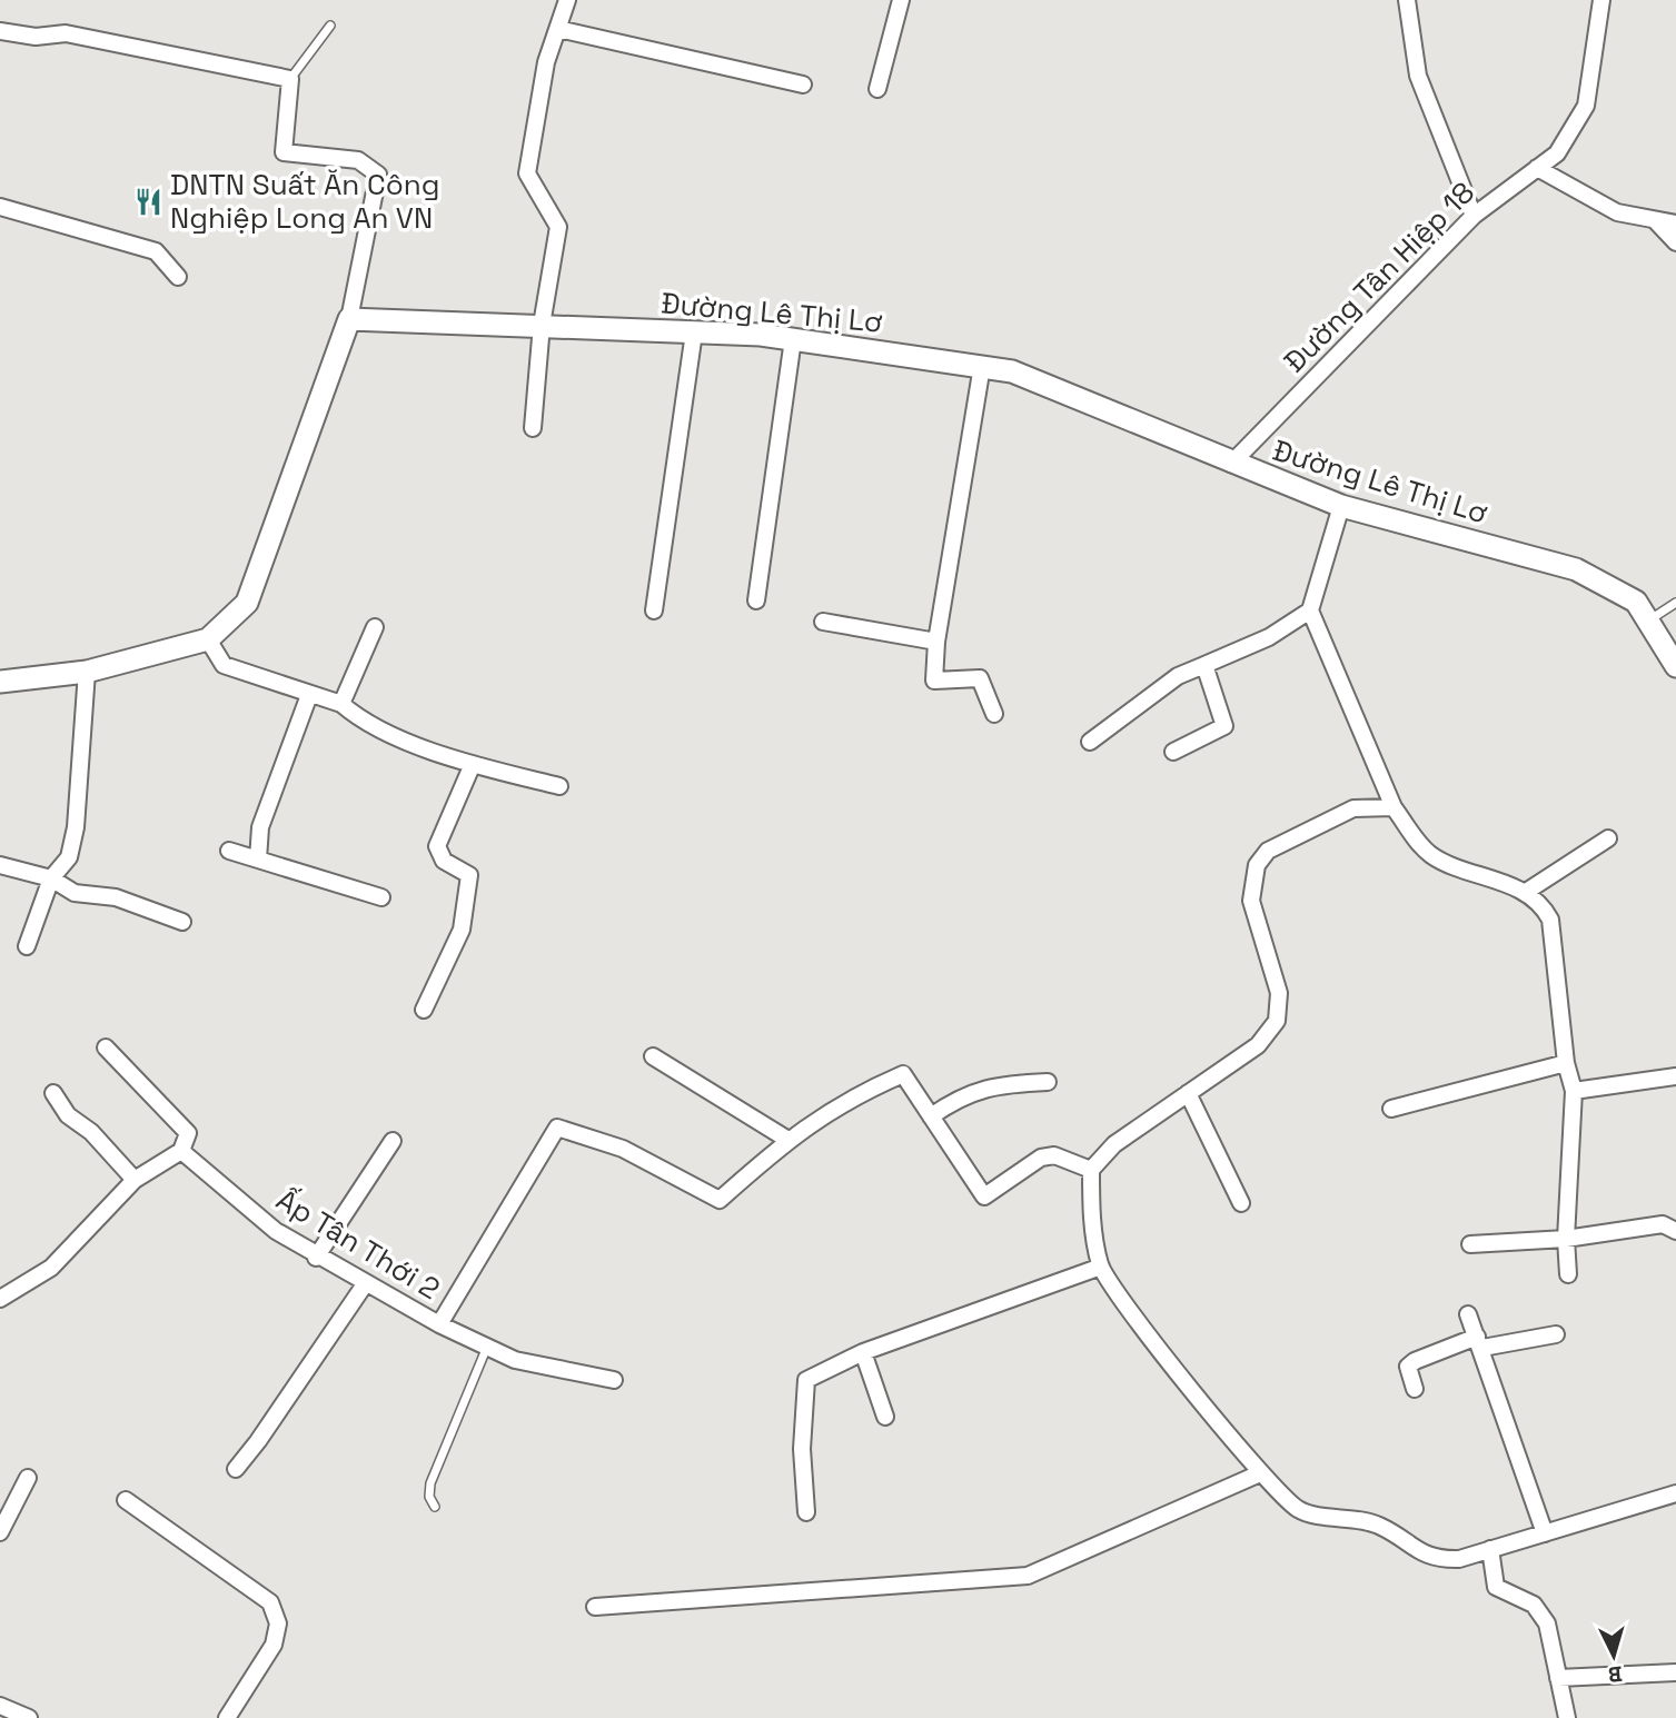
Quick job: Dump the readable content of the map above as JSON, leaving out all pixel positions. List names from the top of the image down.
{
  "streets": {
    "street": ["Đường Tân Hiệp 18", "Đường Lê Thị Lơ", "Ấp Tân Thới 2"]
  },
  "crossings": [
    ["Đường Tân Hiệp 18", "Đường Lê Thị Lơ"]
  ],
  "places": {
    "restaurant": ["DNTN Suất Ăn Công Nghiệp Long An VN"]
  },
  "north": "bottom"
}
